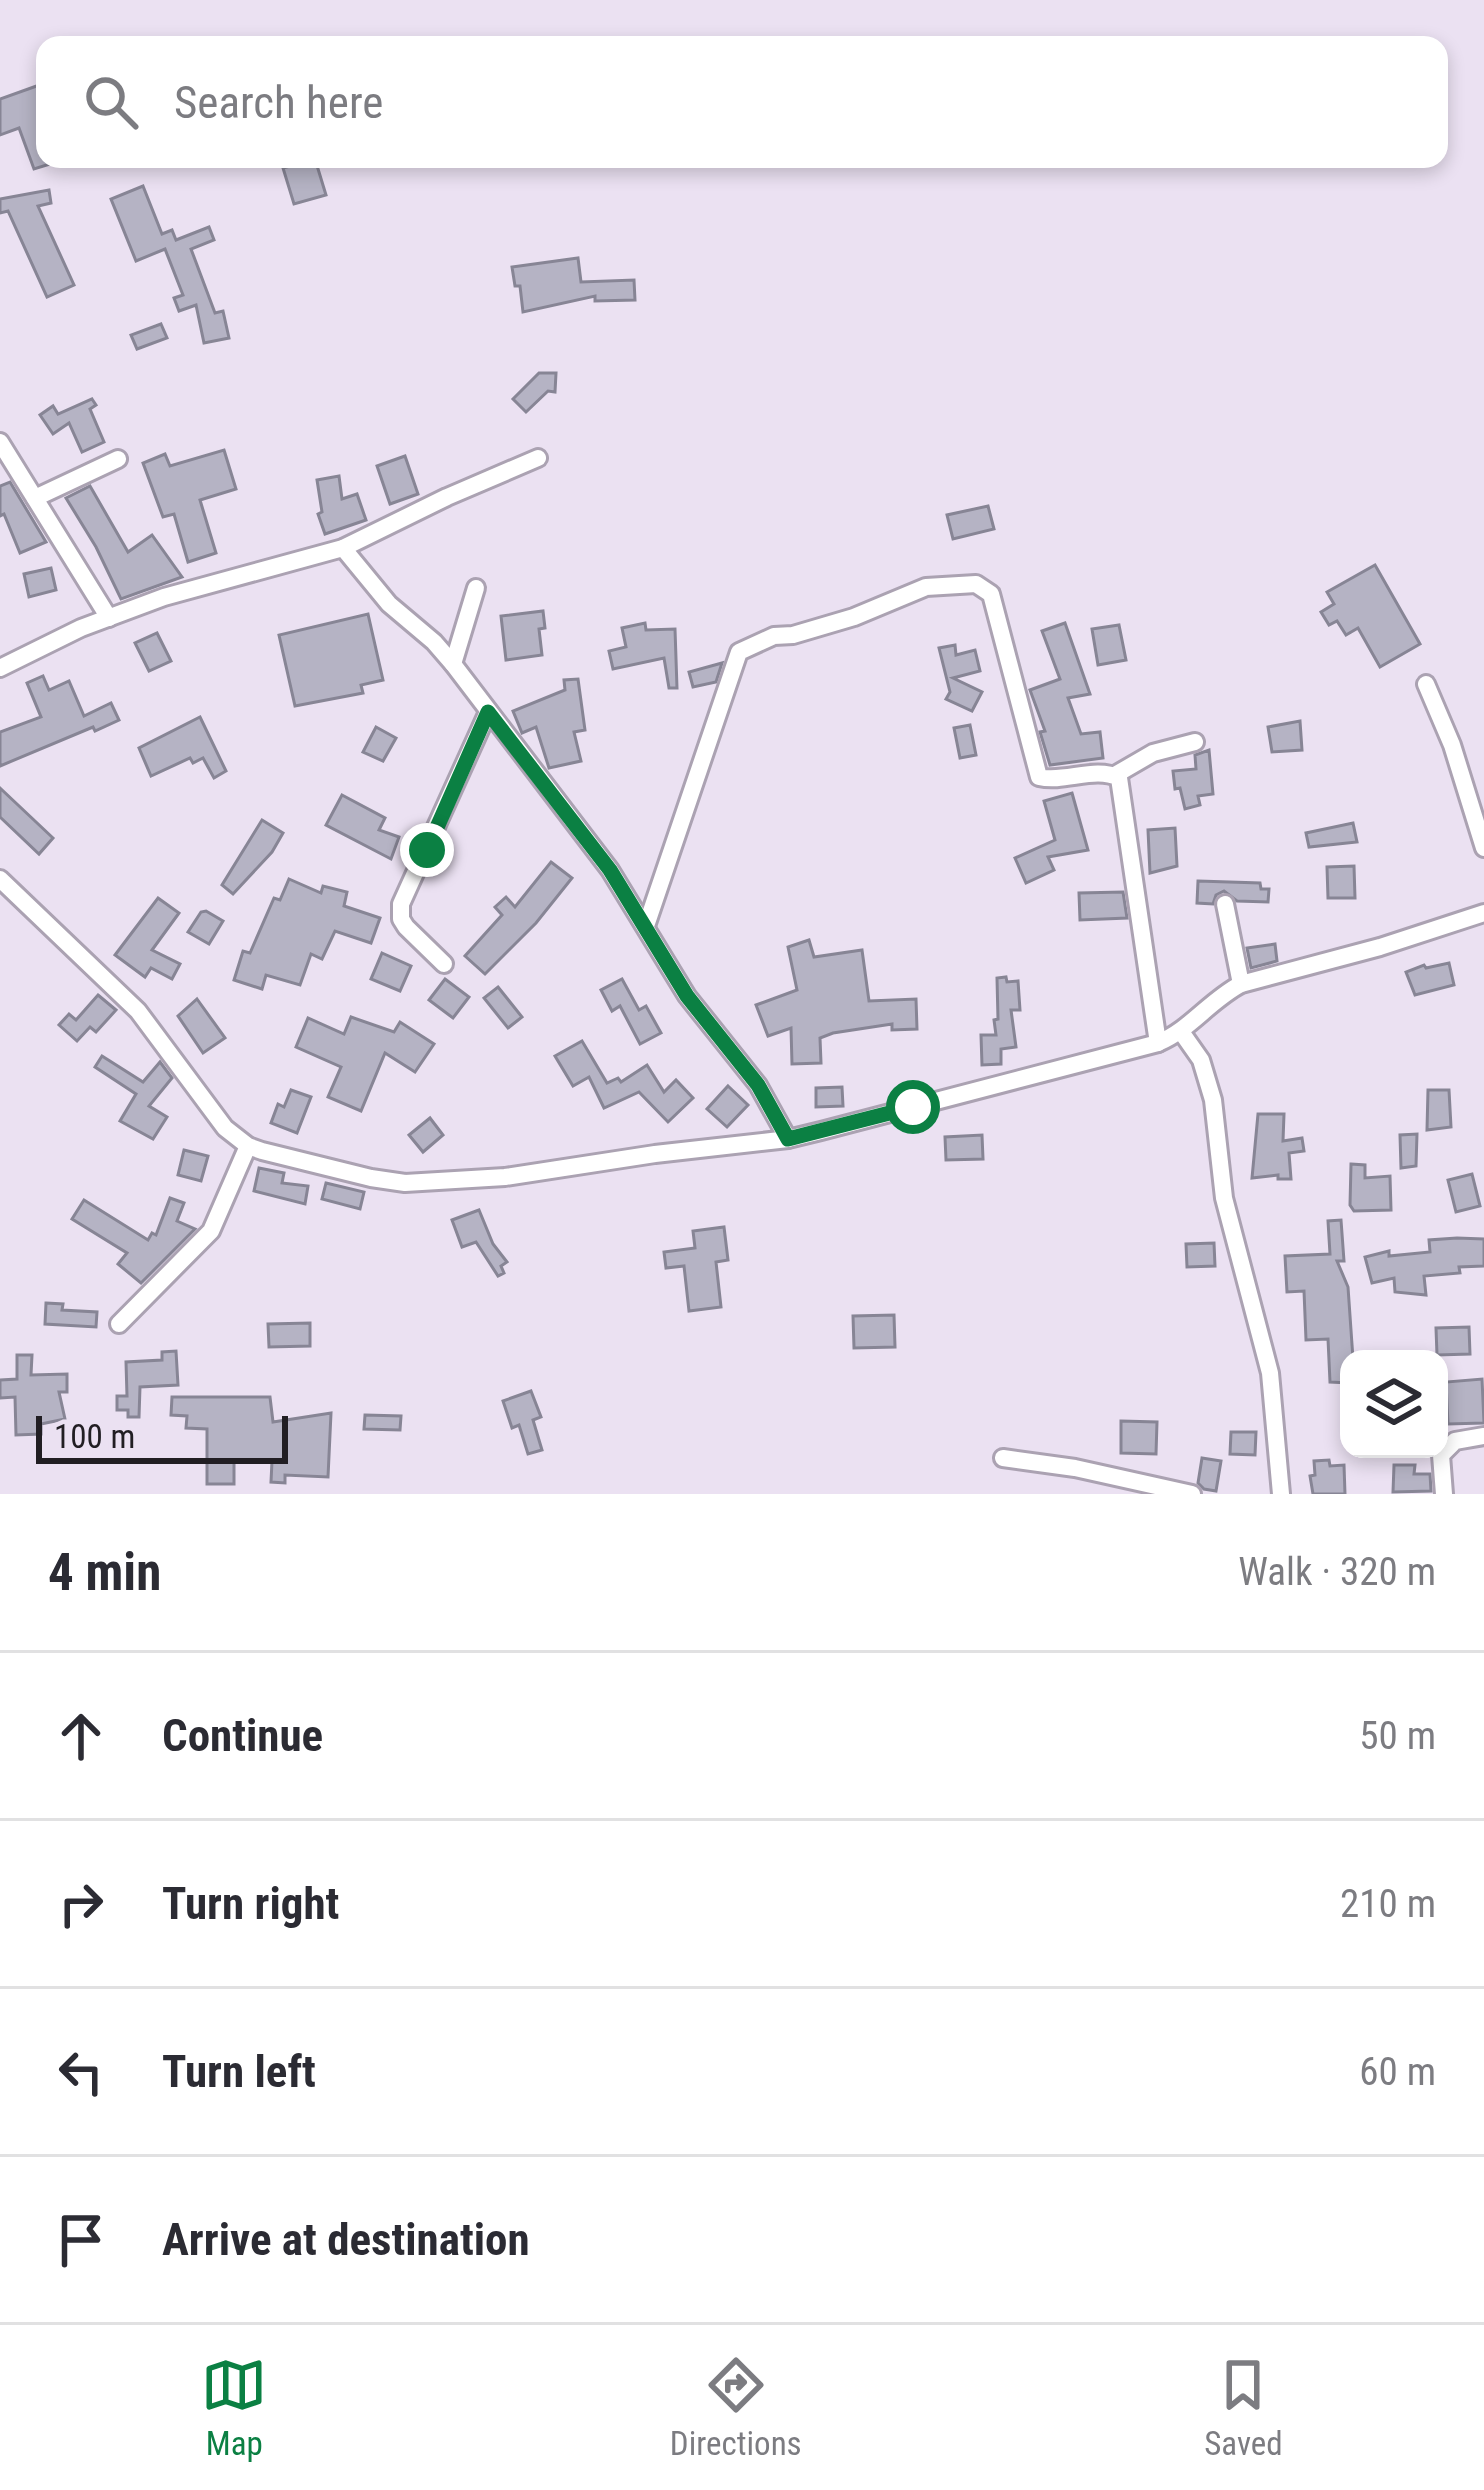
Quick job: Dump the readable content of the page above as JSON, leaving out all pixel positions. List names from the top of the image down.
{
  "scale_bar": "100 m",
  "page": {
    "search": "Search here",
    "scale": "100 m",
    "heading": ["4 min", "Walk · 320 m"],
    "list": [
      ["Continue", "50 m"],
      ["Turn right", "210 m"],
      ["Turn left", "60 m"],
      "Arrive at destination"
    ],
    "nav": ["Map", "Directions", "Saved"]
  }
}
